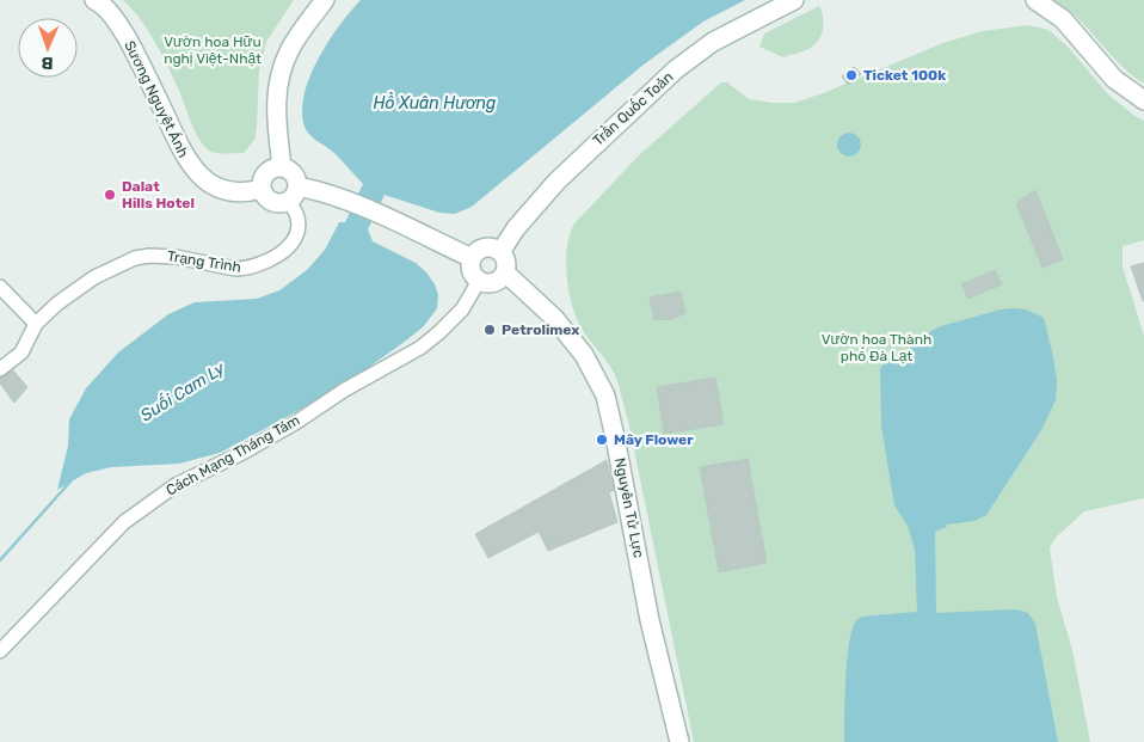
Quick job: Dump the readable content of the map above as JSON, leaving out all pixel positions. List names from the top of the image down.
{
  "streets": {
    "main road": ["Sương Nguyệt Ánh", "Trần Quốc Toản", "Nguyên Tử Lực"],
    "street": ["Trạng Trình", "Cách Mạng Tháng Tám"]
  },
  "crossings": [
    ["Sương Nguyệt Ánh", "Trạng Trình"],
    ["Trần Quốc Toản", "Cách Mạng Tháng Tám"],
    ["Trần Quốc Toản", "Nguyên Tử Lực"],
    ["Cách Mạng Tháng Tám", "Nguyên Tử Lực"]
  ],
  "water": ["Hồ Xuân Hương", "Suối Cam Ly"],
  "parks": ["Vườn hoa Hữu nghị Việt-Nhật", "Vườn hoa Thành phố Đà Lạt"],
  "places": [
    "Ticket 100k",
    "Dalat Hills Hotel",
    "Petrolimex",
    "Mây Flower"
  ],
  "north": "bottom"
}
